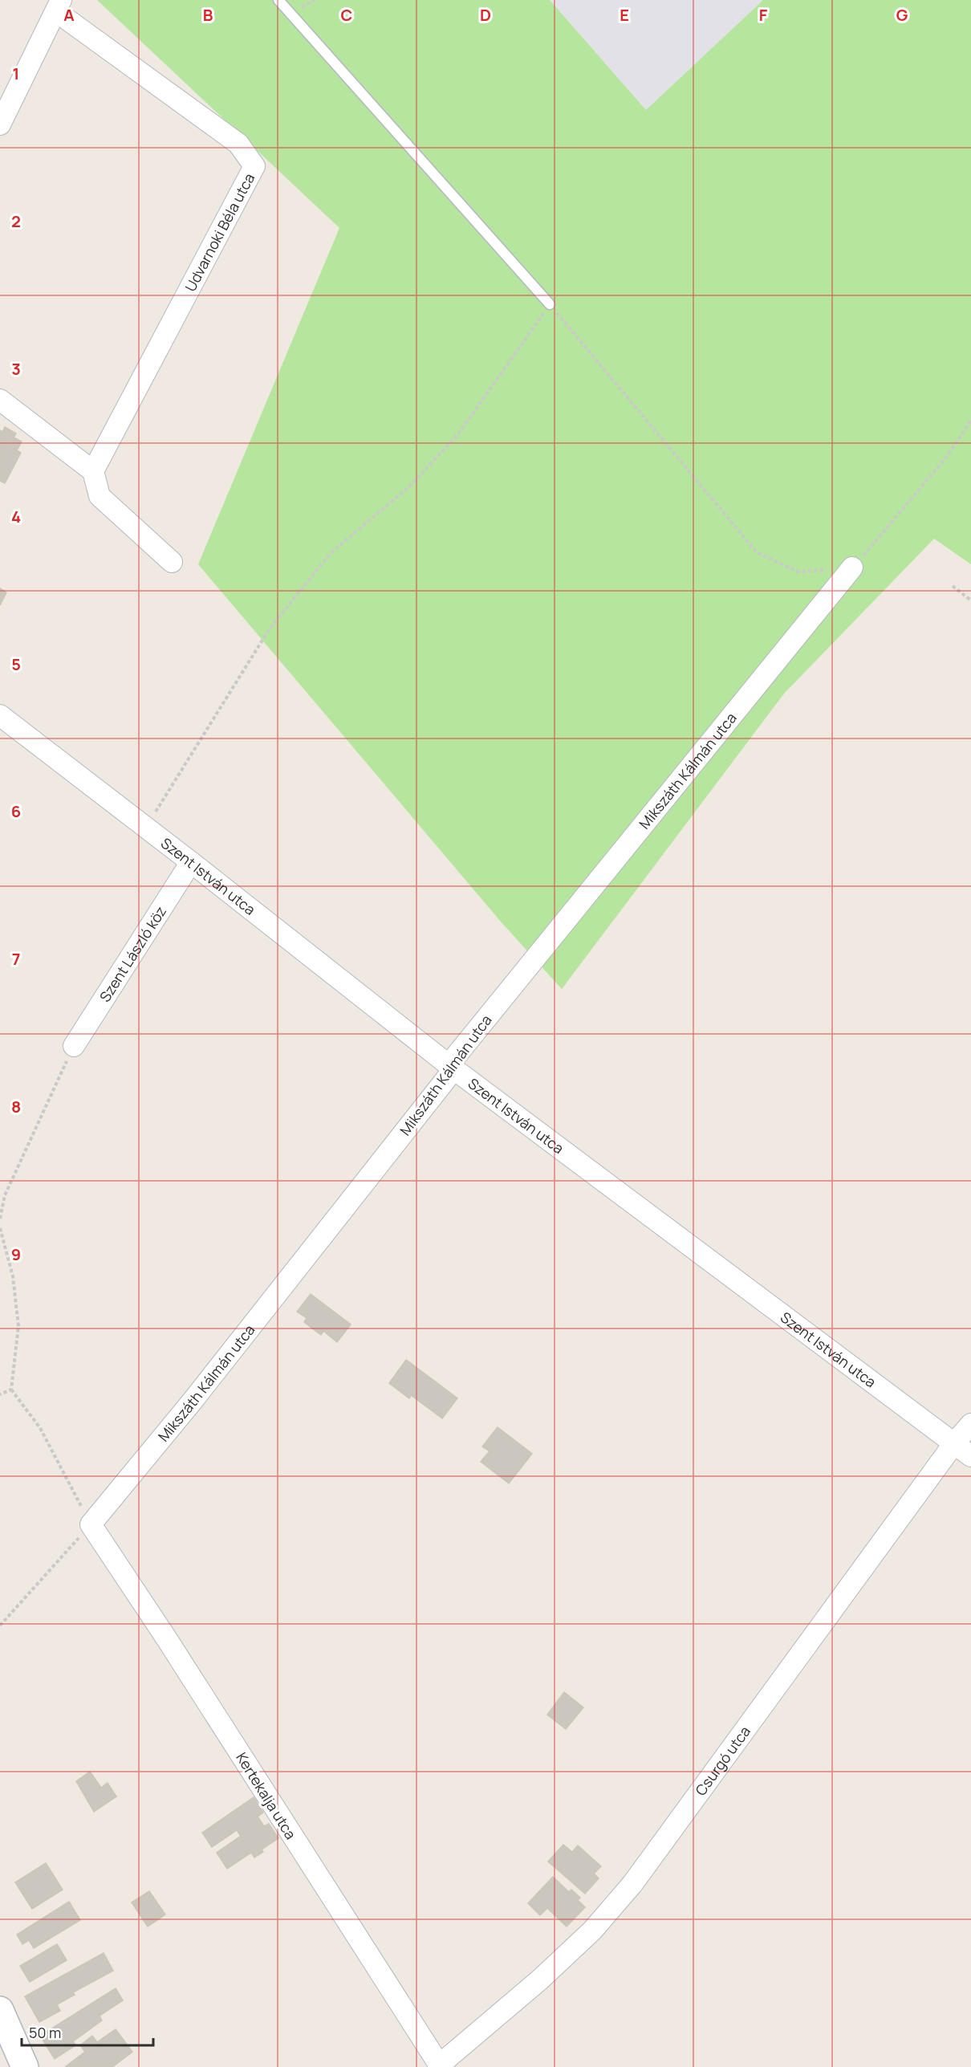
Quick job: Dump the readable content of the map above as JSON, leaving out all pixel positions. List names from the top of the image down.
{
  "streets": {
    "street": [
      "Udvarnoki Béla utca",
      "Mikszáth Kálmán utca",
      "Szent István utca",
      "Szent László köz",
      "Csurgó utca",
      "Kertekalja utca"
    ]
  },
  "crossings": [
    ["Mikszáth Kálmán utca", "Szent István utca"],
    ["Mikszáth Kálmán utca", "Kertekalja utca"],
    ["Szent István utca", "Szent László köz"],
    ["Szent István utca", "Csurgó utca"],
    ["Csurgó utca", "Kertekalja utca"]
  ],
  "scale_bar": "50 m",
  "grid": {
    "columns": [
      "A",
      "B",
      "C",
      "D",
      "E",
      "F",
      "G"
    ],
    "rows": [
      "1",
      "2",
      "3",
      "4",
      "5",
      "6",
      "7",
      "8",
      "9"
    ]
  }
}
